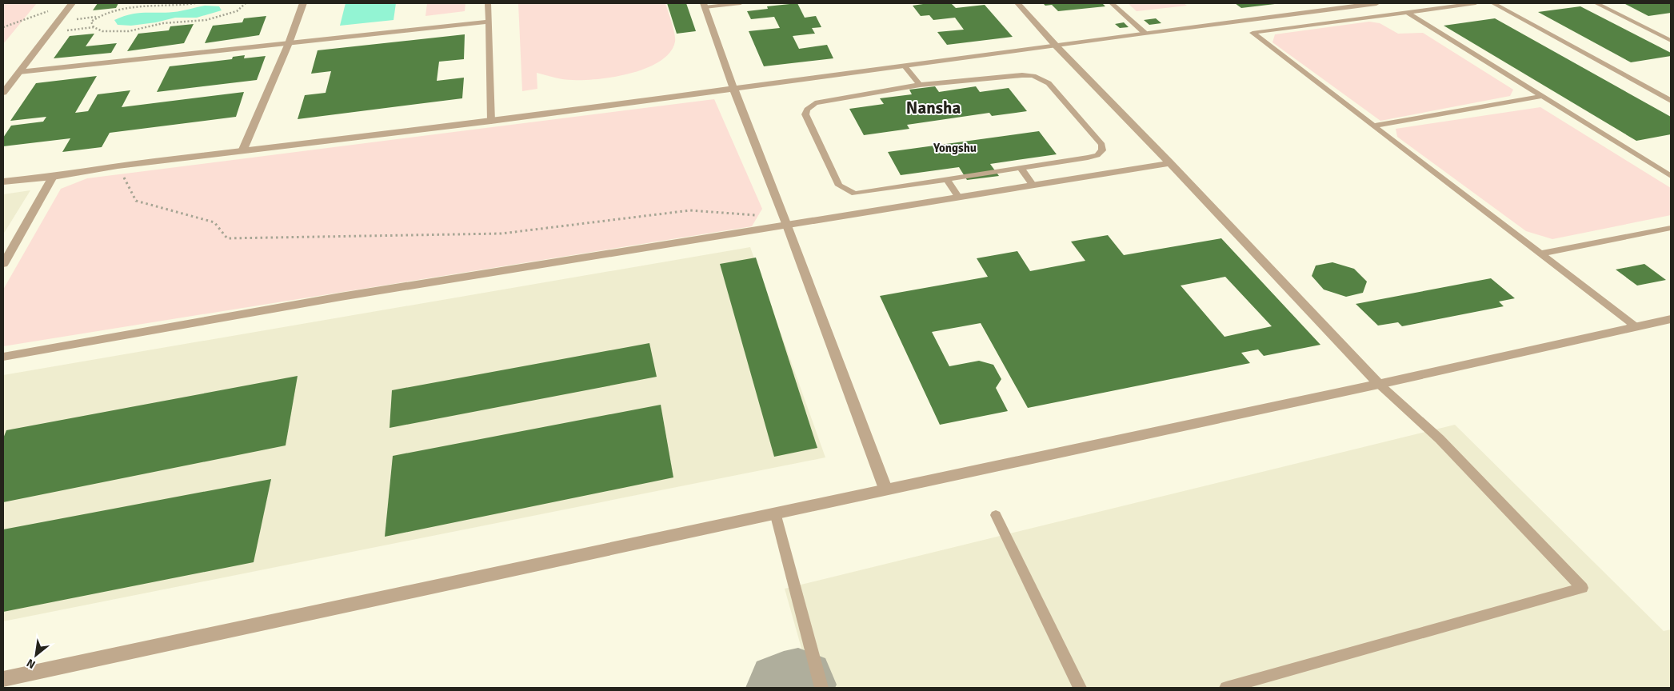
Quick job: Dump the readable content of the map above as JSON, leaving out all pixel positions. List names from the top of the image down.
{
  "districts": ["Nansha", "Yongshu"],
  "north": "bottom left"
}
